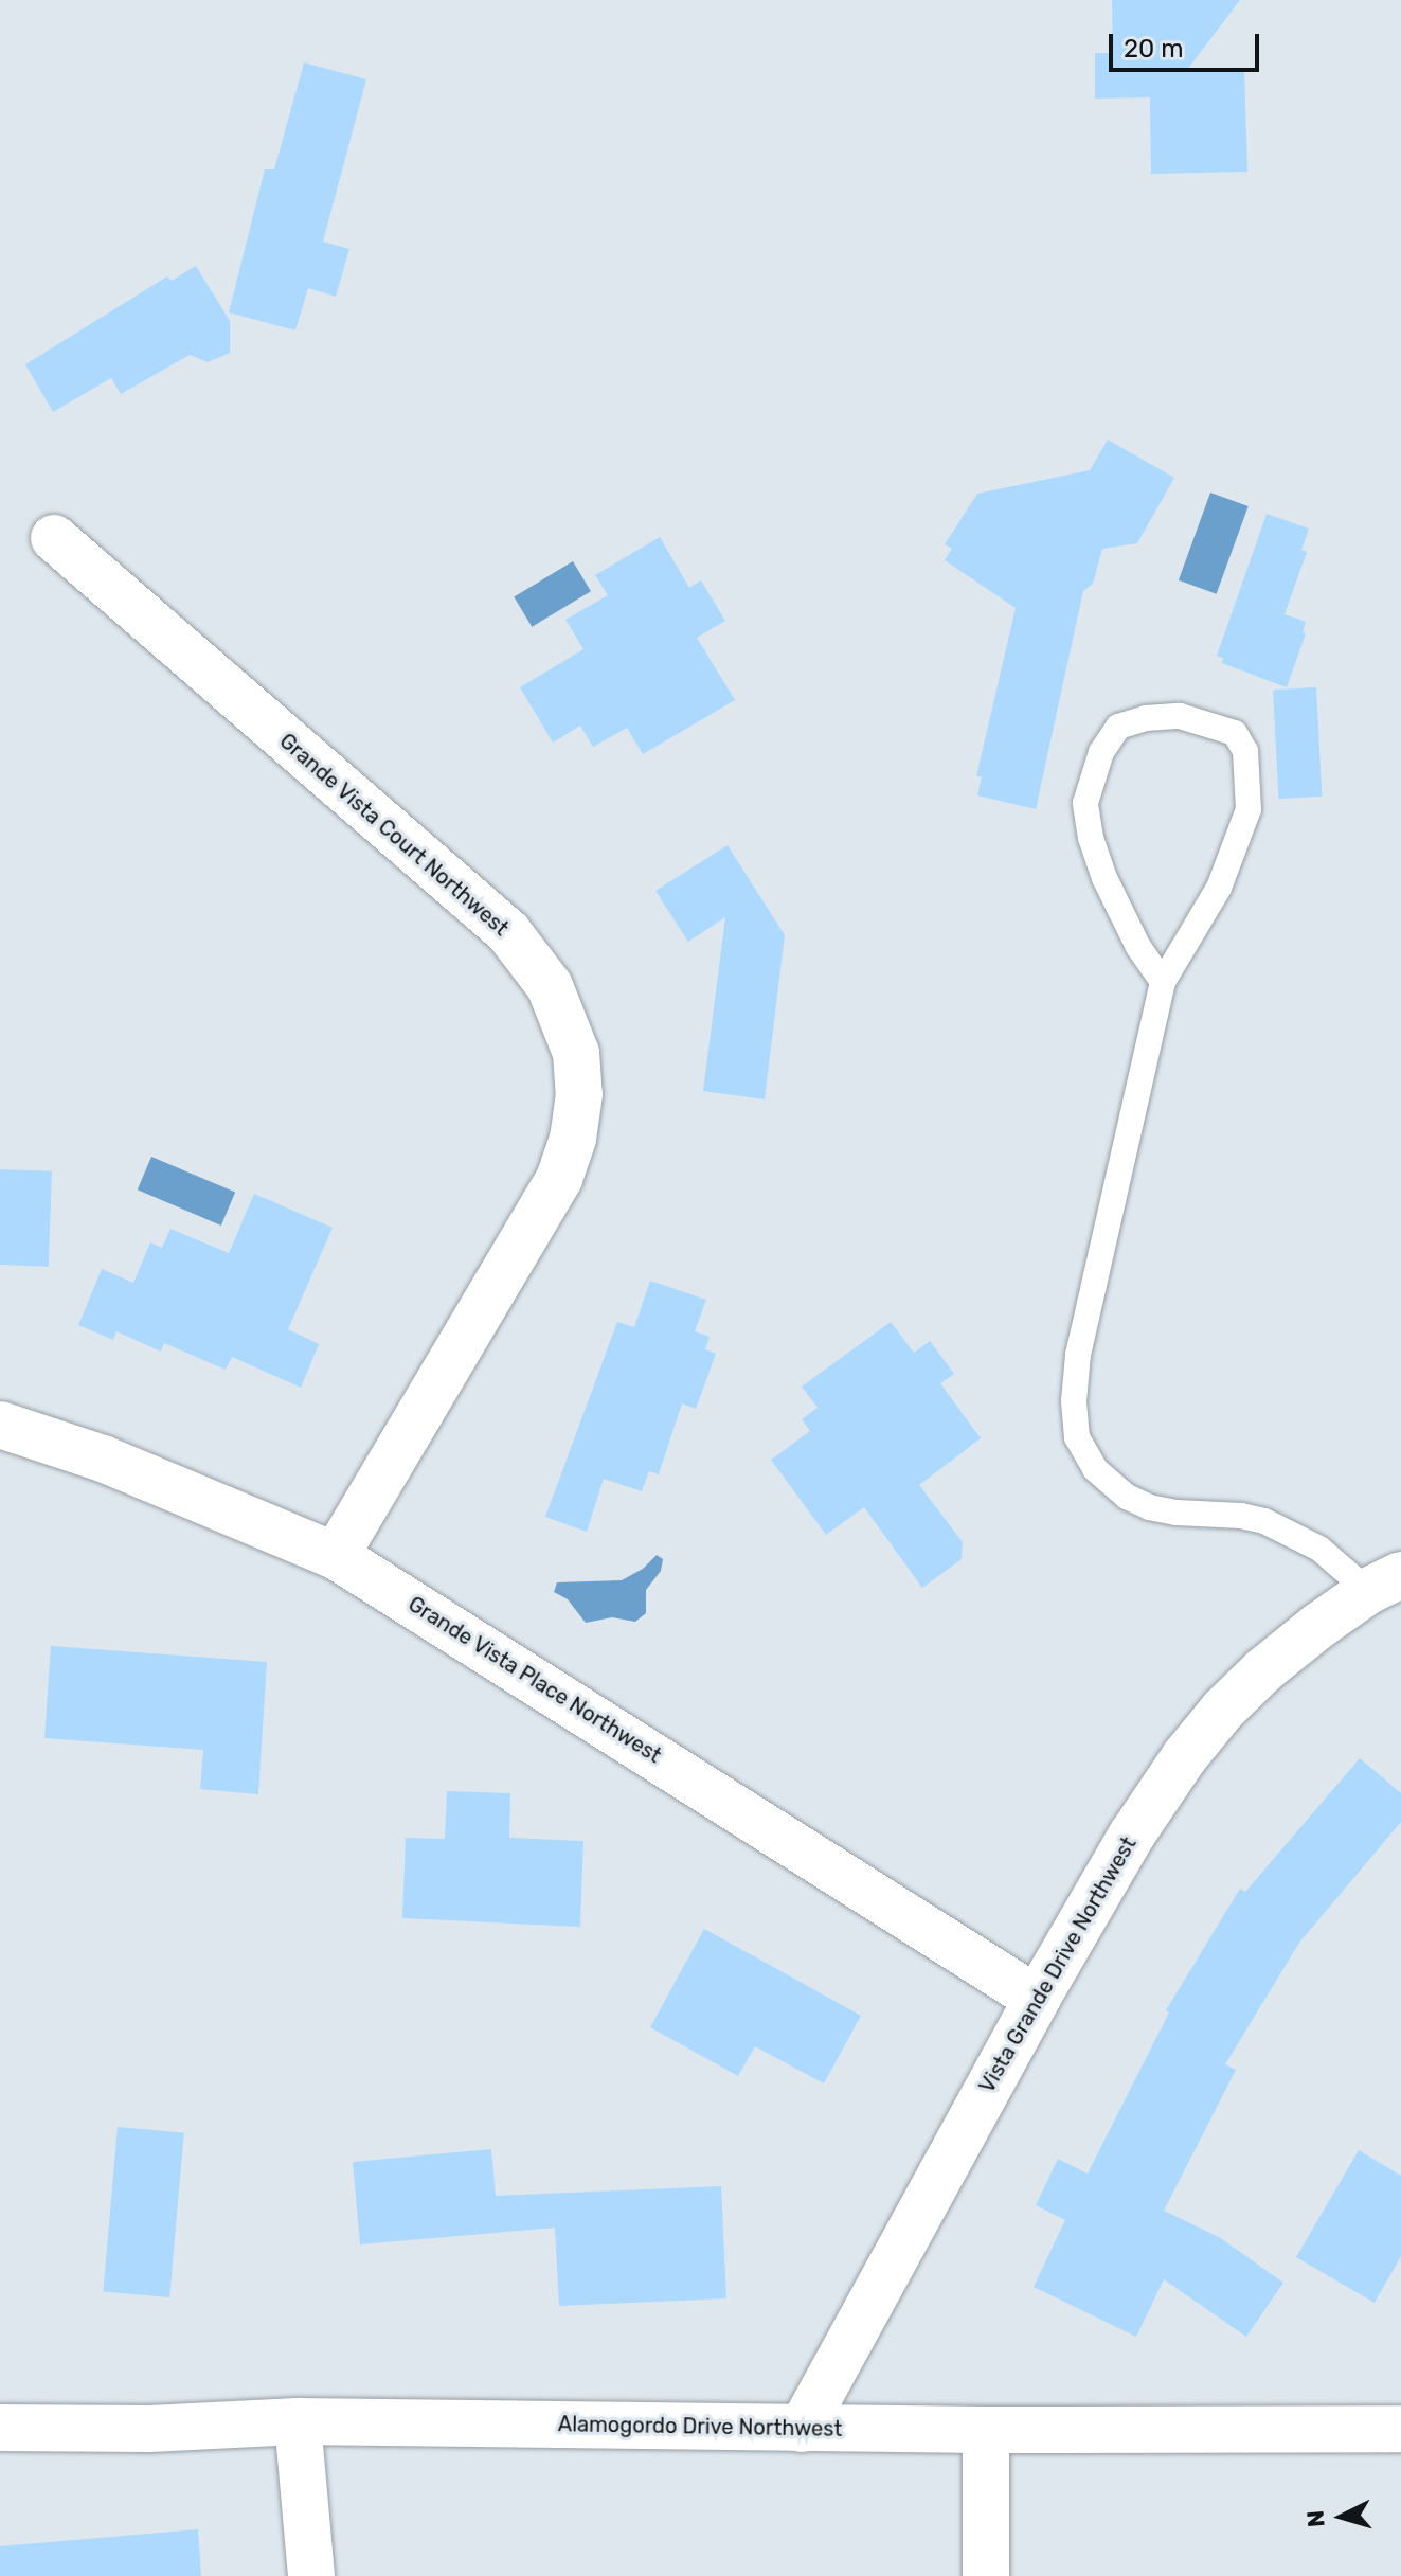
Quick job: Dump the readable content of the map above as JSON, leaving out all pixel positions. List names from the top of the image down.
{
  "streets": {
    "street": [
      "Grande Vista Court Northwest",
      "Grande Vista Place Northwest",
      "Vista Grande Drive Northwest",
      "Alamogordo Drive Northwest"
    ]
  },
  "crossings": [
    ["Grande Vista Court Northwest", "Grande Vista Place Northwest"],
    ["Grande Vista Place Northwest", "Vista Grande Drive Northwest"],
    ["Vista Grande Drive Northwest", "Alamogordo Drive Northwest"]
  ],
  "scale_bar": "20 m",
  "north": "left"
}
